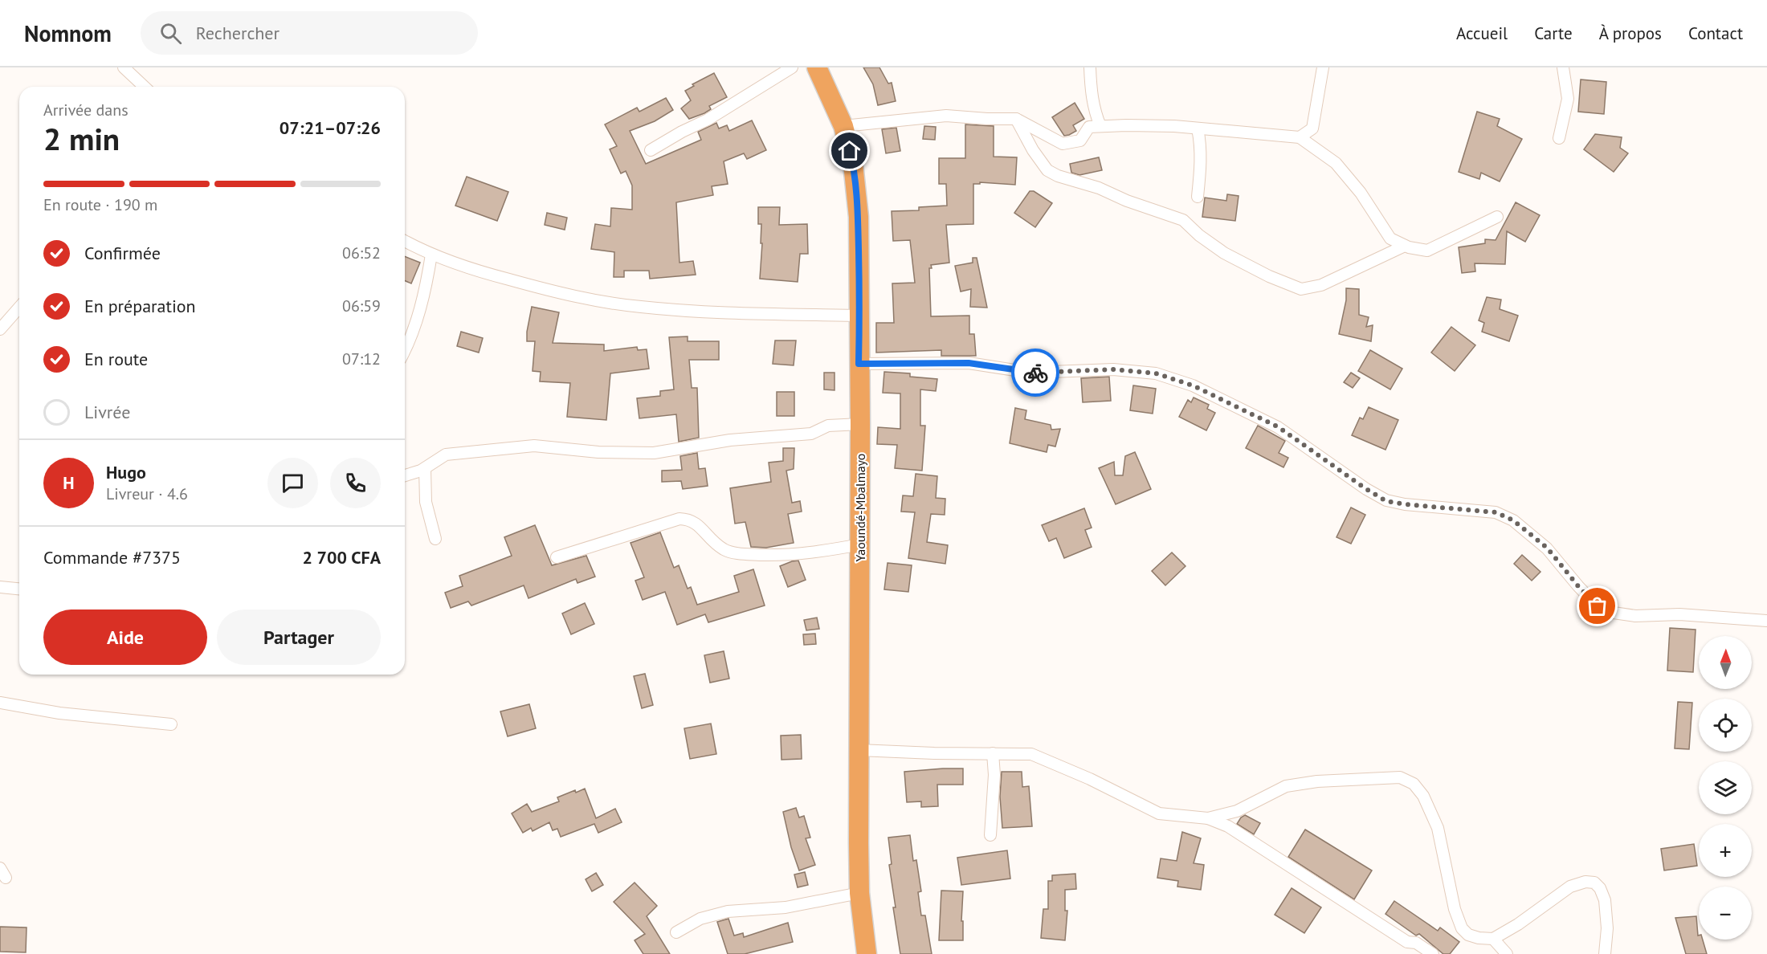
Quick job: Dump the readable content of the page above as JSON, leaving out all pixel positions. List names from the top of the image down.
{
  "streets": {
    "highway": ["Yaoundé-Mbalmayo"]
  },
  "north": "top",
  "page": {
    "header": "Nomnom",
    "search": "Rechercher",
    "nav": [
      "Accueil",
      "Carte",
      "À propos",
      "Contact"
    ],
    "heading": ["2 min", "Arrivée dans", "07:21–07:26"],
    "panel": [
      "Hugo",
      "Livreur · 4.6",
      "Commande #7375",
      "2 700 CFA"
    ],
    "bar": "En route · 190 m",
    "list": [
      ["Confirmée", "06:52"],
      ["En préparation", "06:59"],
      ["En route", "07:12"],
      "Livrée"
    ],
    "round": "H",
    "buttons": ["Aide", "Partager"],
    "map_buttons": ["+", "−"]
  }
}
